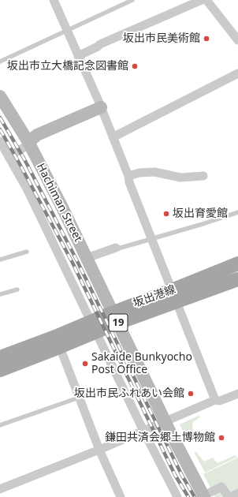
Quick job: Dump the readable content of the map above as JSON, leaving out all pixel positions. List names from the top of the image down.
{
  "streets": {
    "main road": ["坂出港線", "19"],
    "street": ["Hachiman Street"]
  },
  "crossings": [
    ["Hachiman Street", "坂出港線"]
  ],
  "places": [
    "坂出市民美術館",
    "坂出市立大橋記念図書館",
    "坂出育愛館",
    "Sakaide Bunkyocho Post Office",
    "坂出市民ふれあい会館",
    "鎌田共済会郷土博物館"
  ]
}
